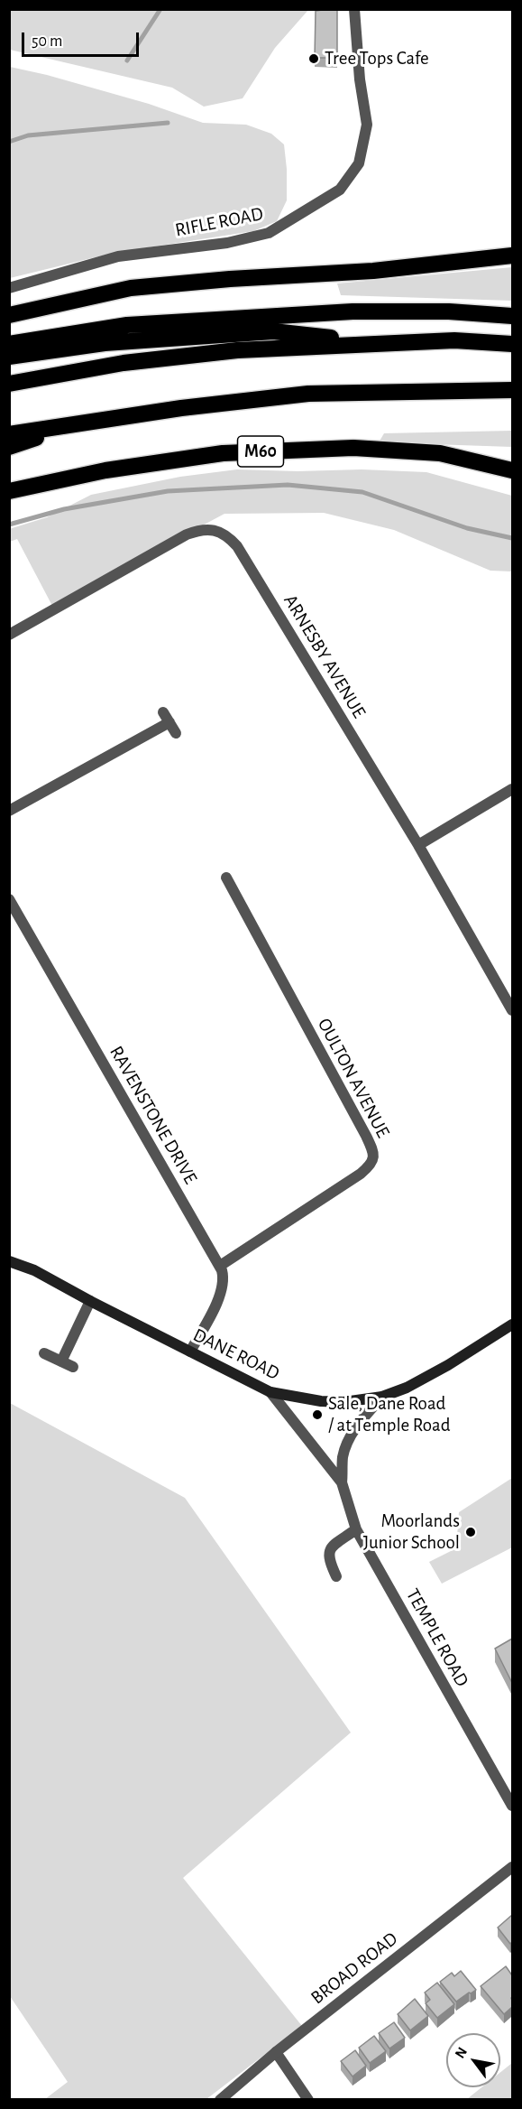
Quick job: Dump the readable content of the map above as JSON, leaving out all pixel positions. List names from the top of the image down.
{
  "streets": {
    "highway": ["M60"],
    "main road": ["DANE ROAD"],
    "street": [
      "RIFLE ROAD",
      "ARNESBY AVENUE",
      "OULTON AVENUE",
      "RAVENSTONE DRIVE",
      "TEMPLE ROAD",
      "BROAD ROAD"
    ]
  },
  "crossings": [
    ["OULTON AVENUE", "RAVENSTONE DRIVE"],
    ["RAVENSTONE DRIVE", "DANE ROAD"],
    ["DANE ROAD", "TEMPLE ROAD"]
  ],
  "places": ["Tree Tops Cafe", "Sale, Dane Road / at Temple Road", "Moorlands Junior School"],
  "scale_bar": "50 m",
  "north": "top left"
}
